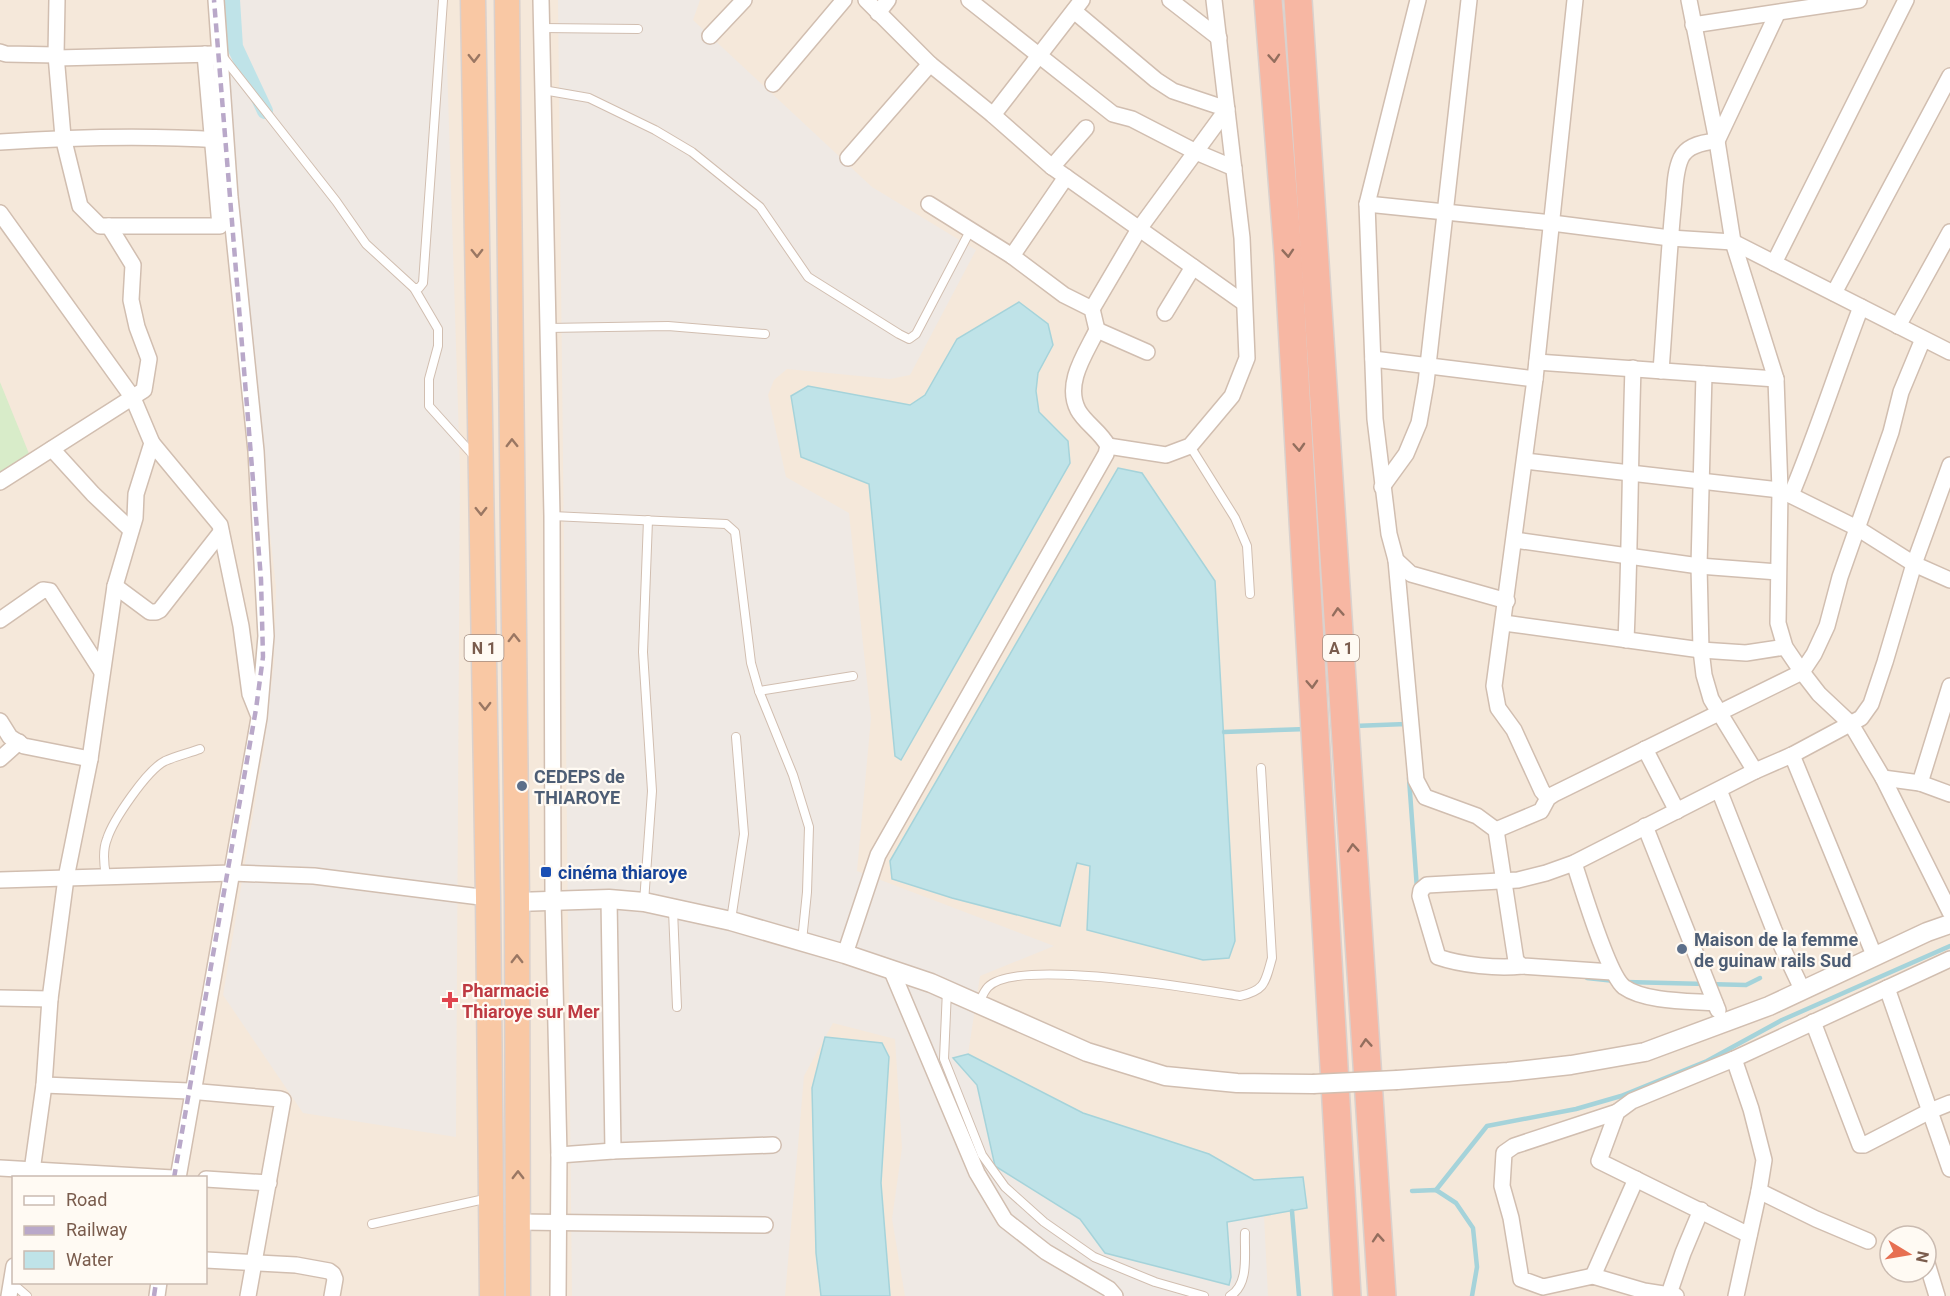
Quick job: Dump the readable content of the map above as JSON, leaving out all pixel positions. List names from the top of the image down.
{
  "streets": {
    "highway": ["N 1", "A 1"]
  },
  "places": {
    "other": ["CEDEPS de THIAROYE", "Maison de la femme de guinaw rails Sud"],
    "transit": ["cinéma thiaroye"],
    "health": ["Pharmacie Thiaroye sur Mer"]
  },
  "legend": ["Road", "Railway", "Water"],
  "north": "right"
}
